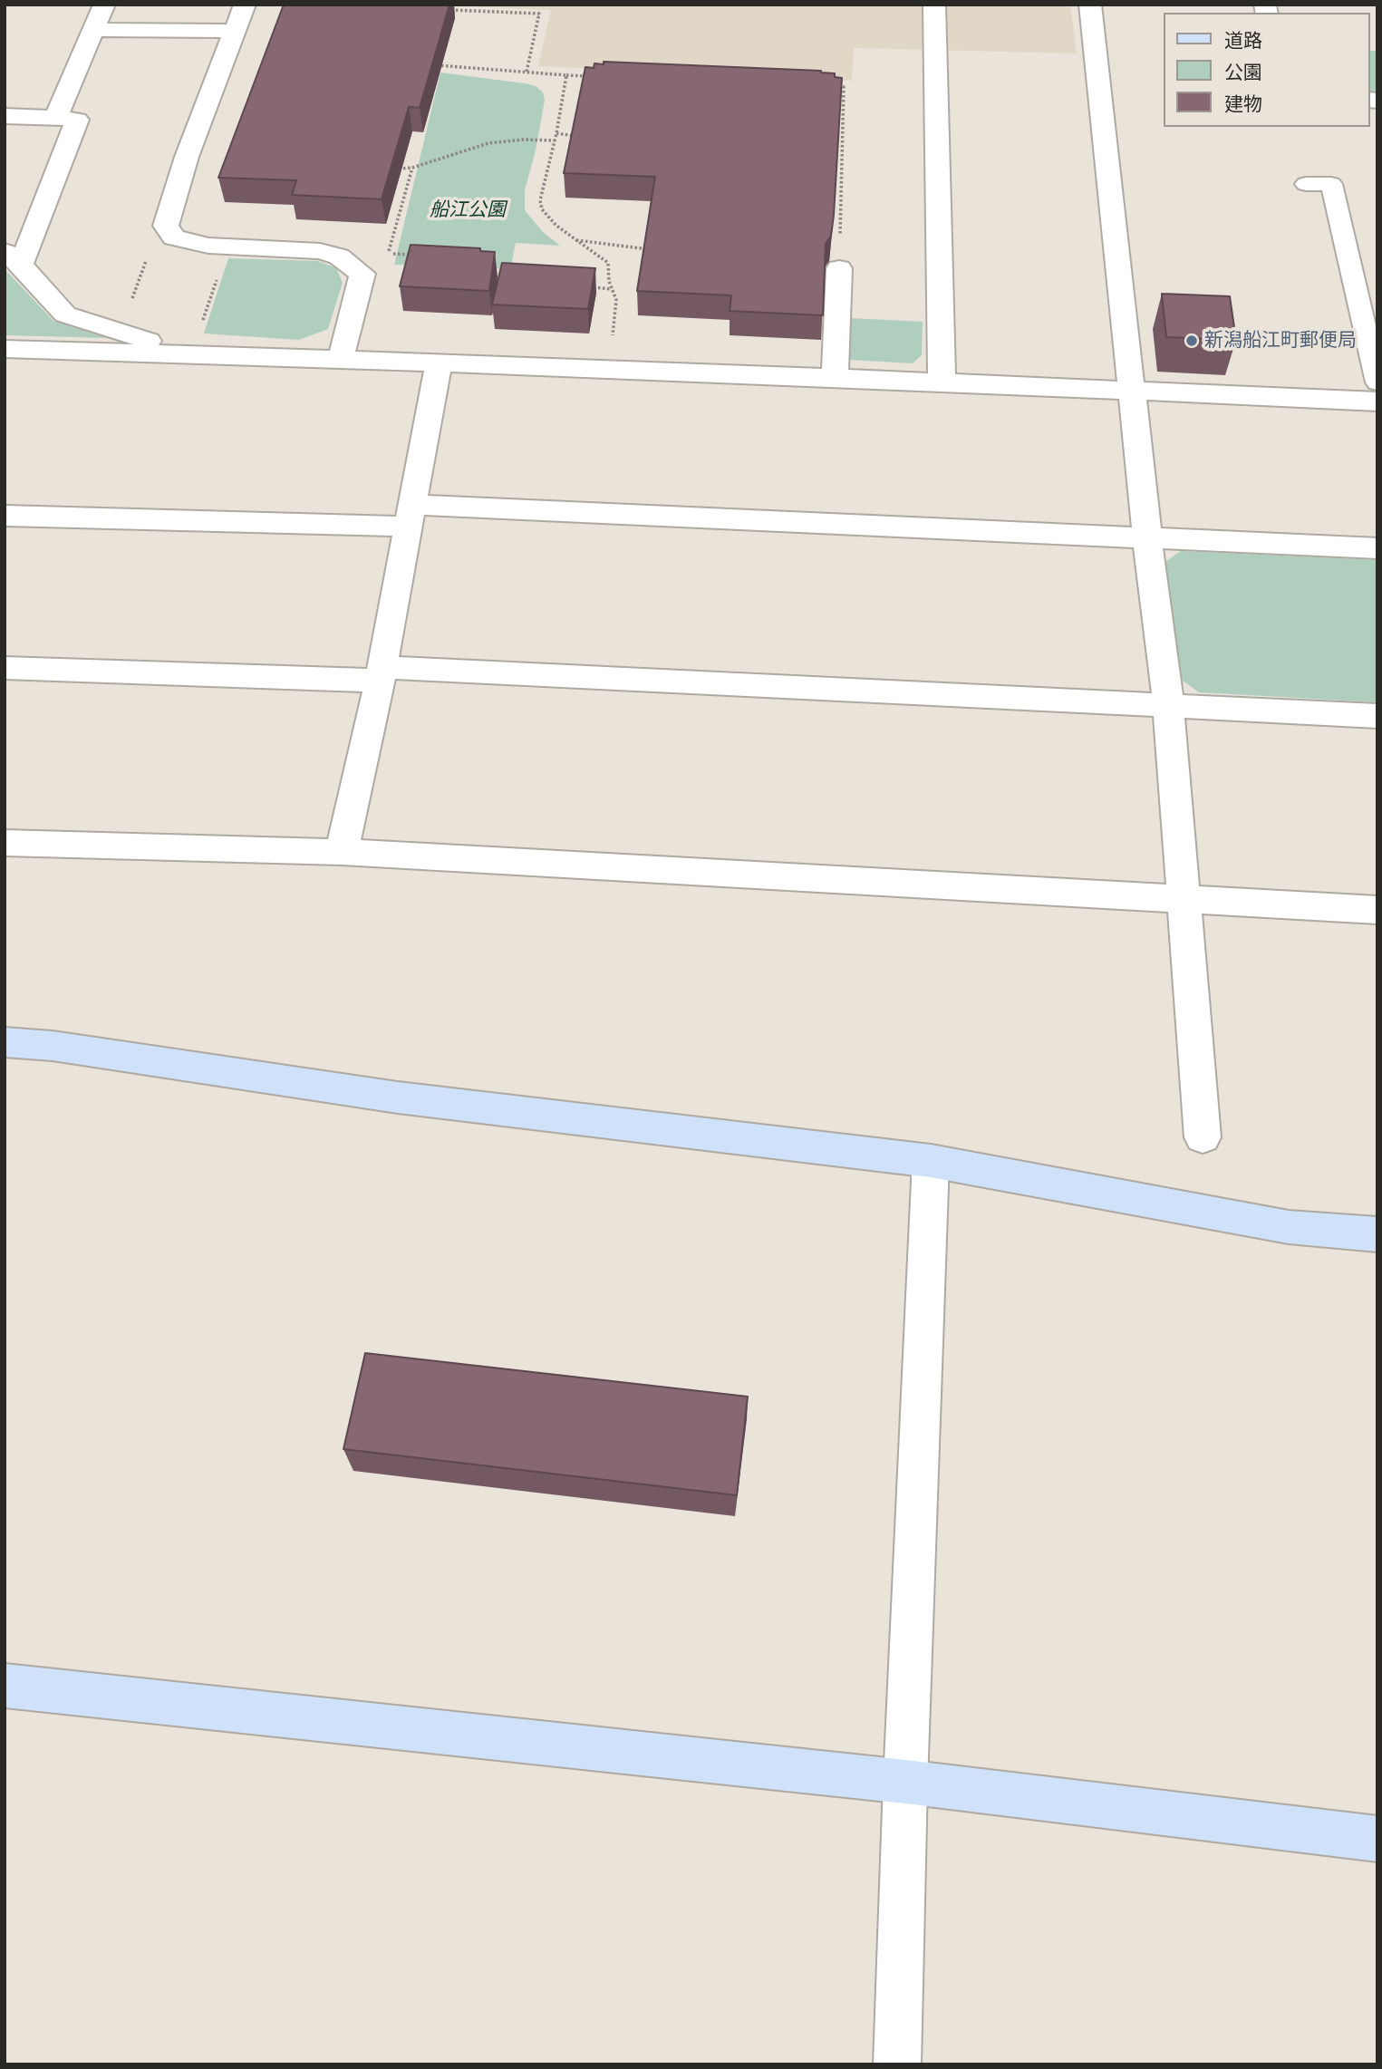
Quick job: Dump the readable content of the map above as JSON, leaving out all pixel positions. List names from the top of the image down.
{
  "parks": ["船江公園"],
  "places": ["新潟船江町郵便局"],
  "legend": ["道路", "公園", "建物"]
}
